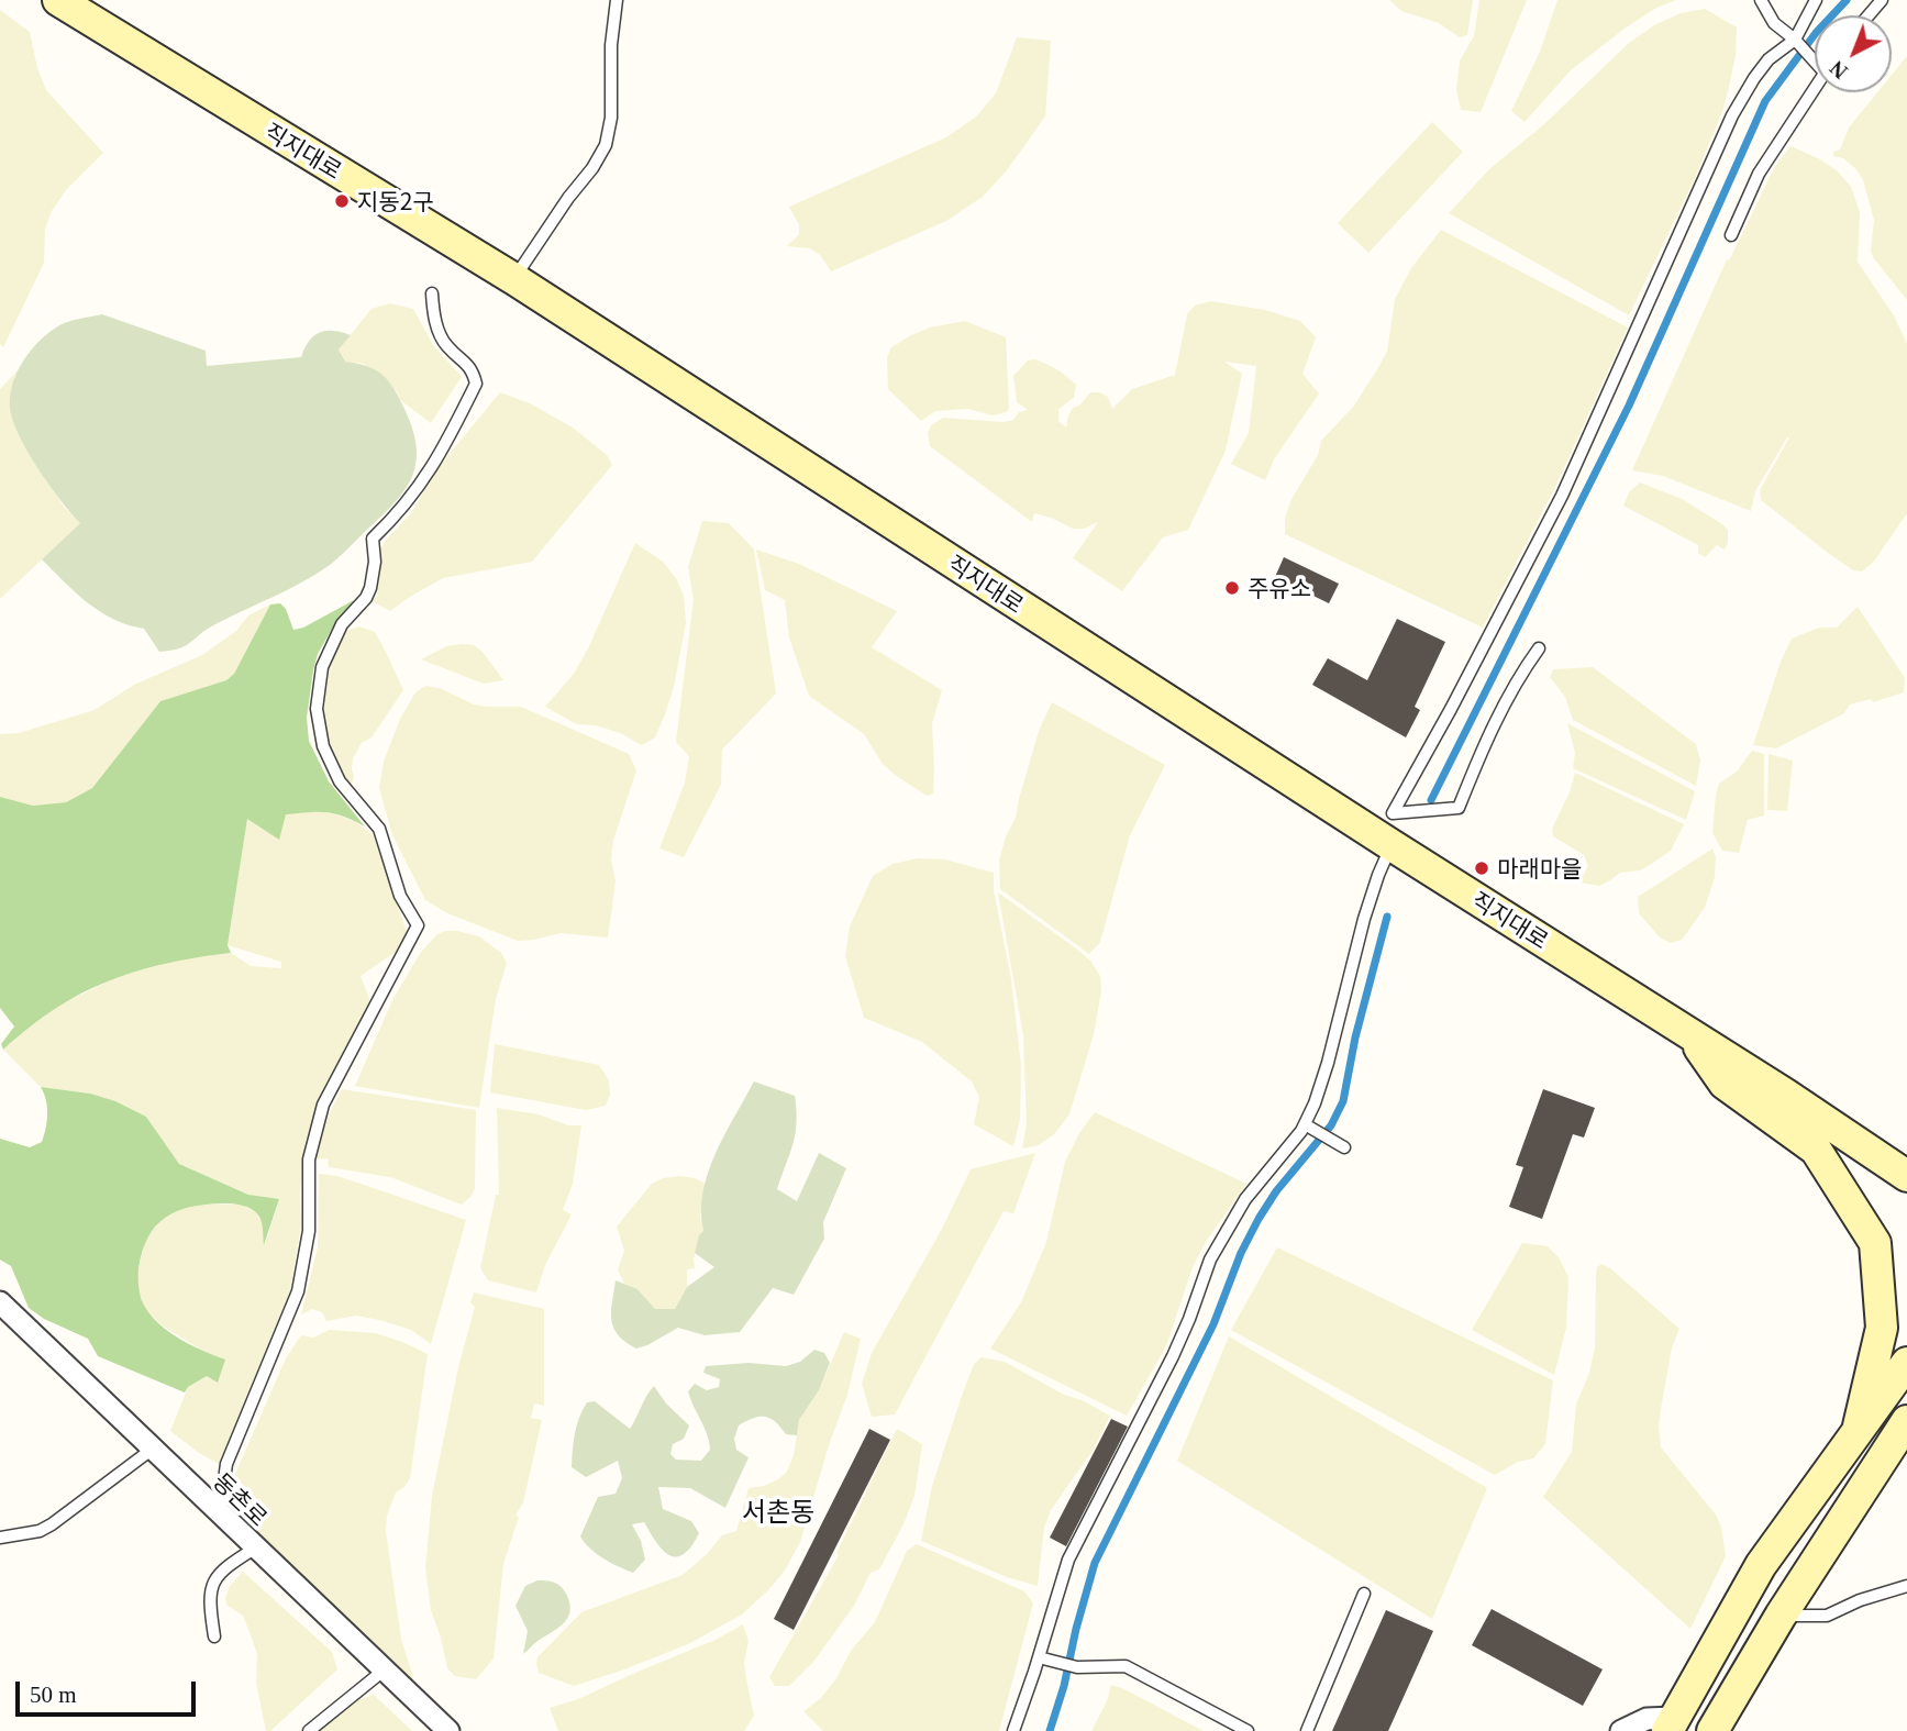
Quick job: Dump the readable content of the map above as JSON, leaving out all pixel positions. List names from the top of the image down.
{
  "streets": {
    "main road": ["직지대로"],
    "street": ["동촌로"]
  },
  "districts": ["서촌동"],
  "places": ["지동2구", "주유소", "마래마을"],
  "scale_bar": "50 m",
  "north": "bottom left"
}
